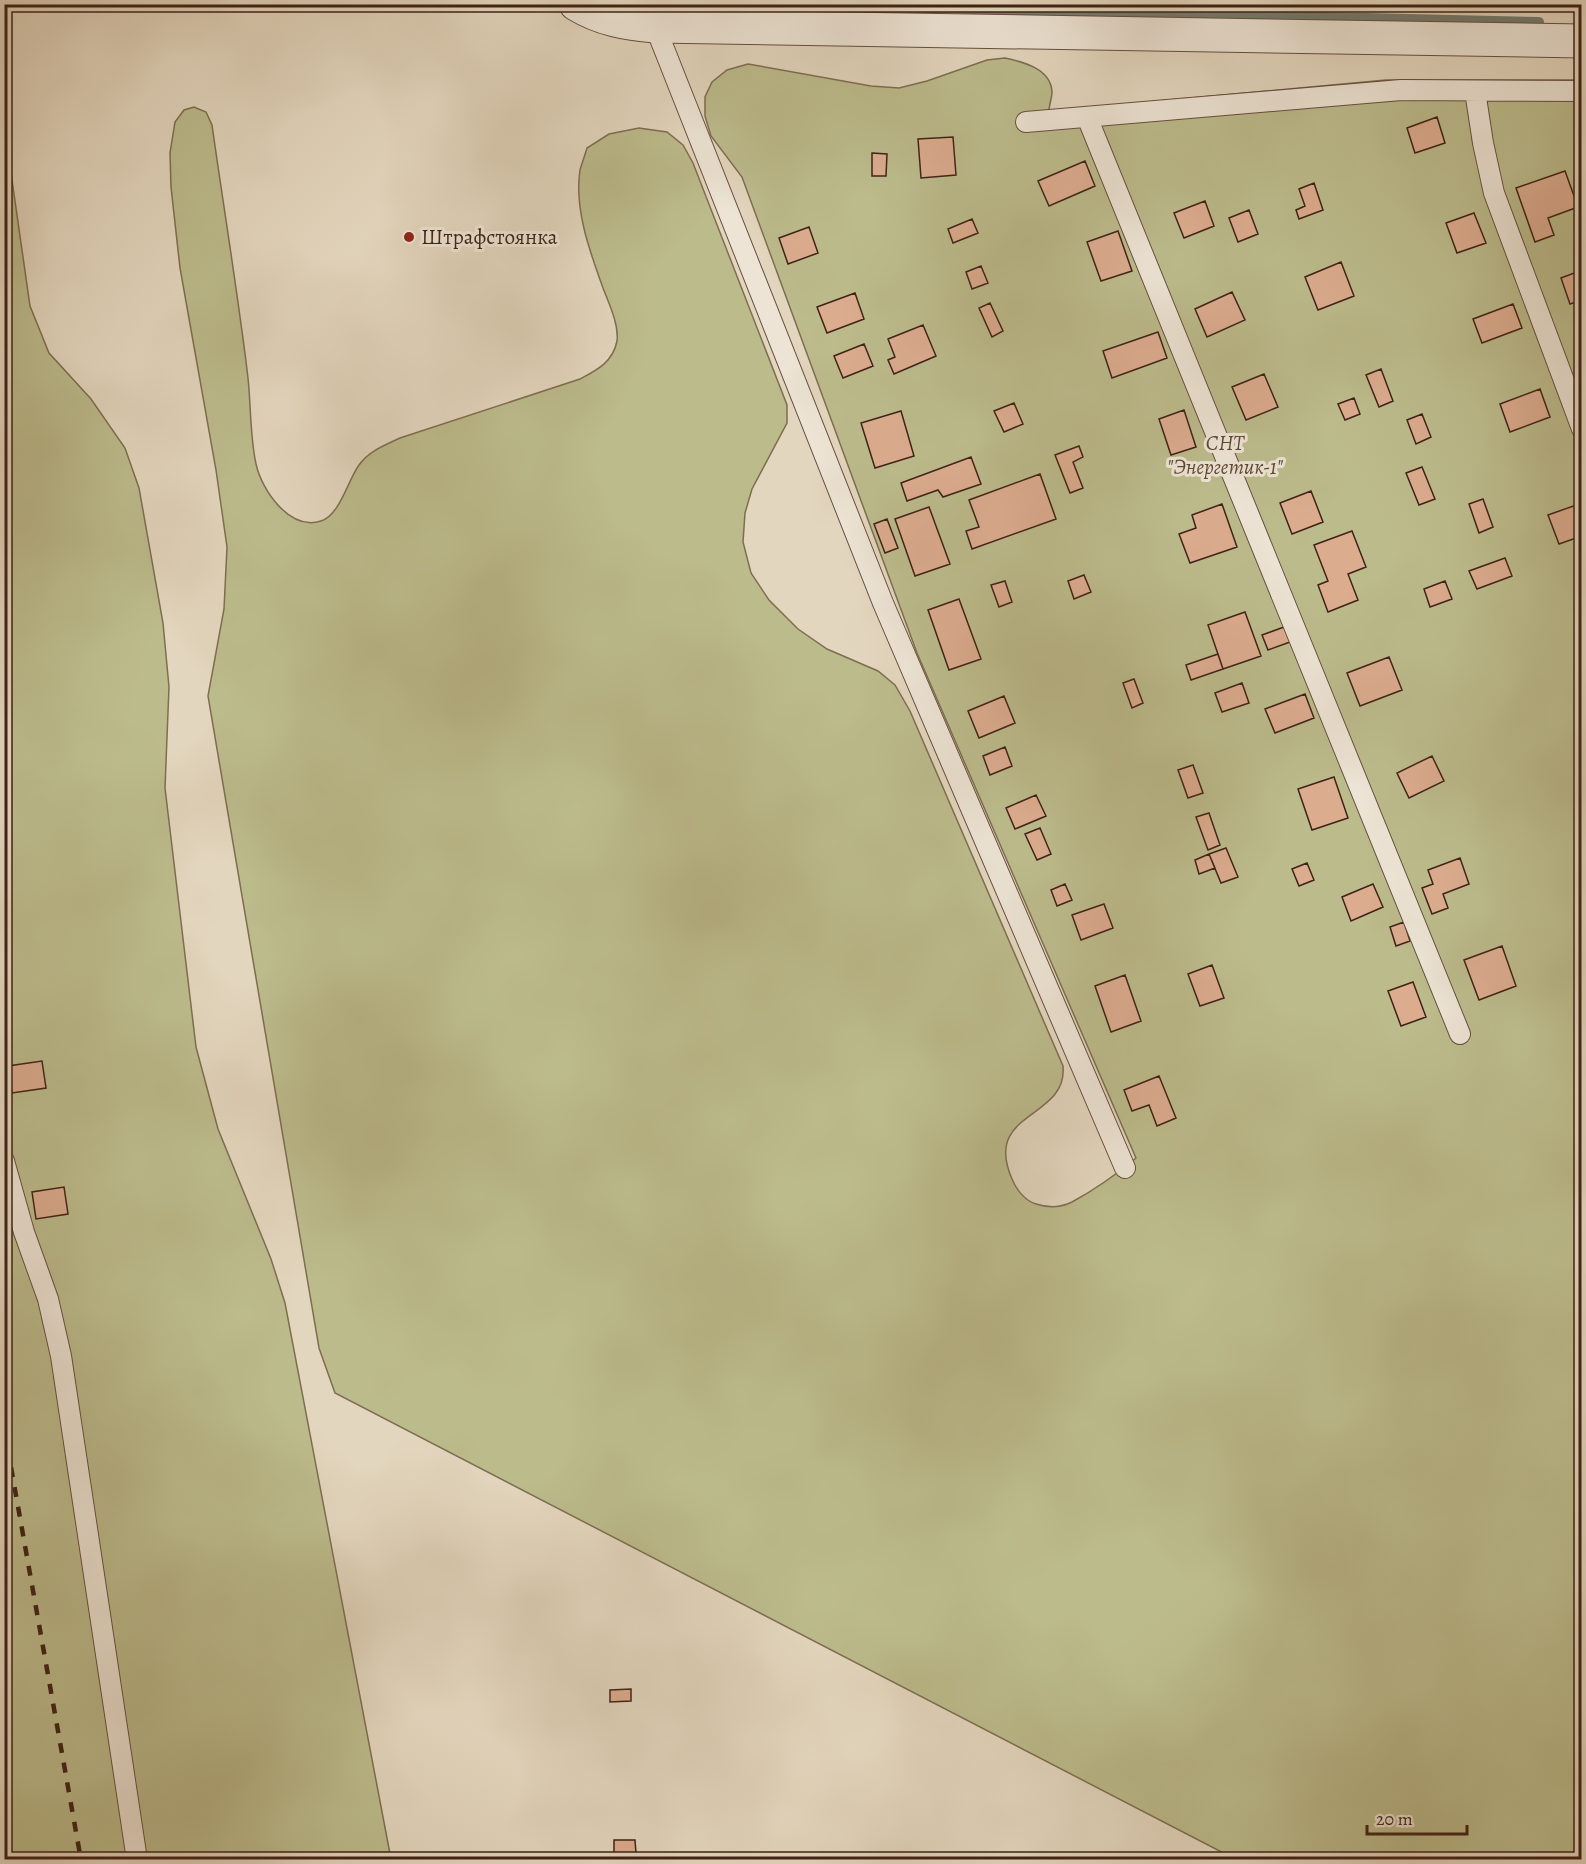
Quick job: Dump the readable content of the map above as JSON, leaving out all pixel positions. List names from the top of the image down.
{
  "parks": ["СНТ \"Энергетик-1\""],
  "places": ["Штрафстоянка"],
  "scale_bar": "20 m"
}
